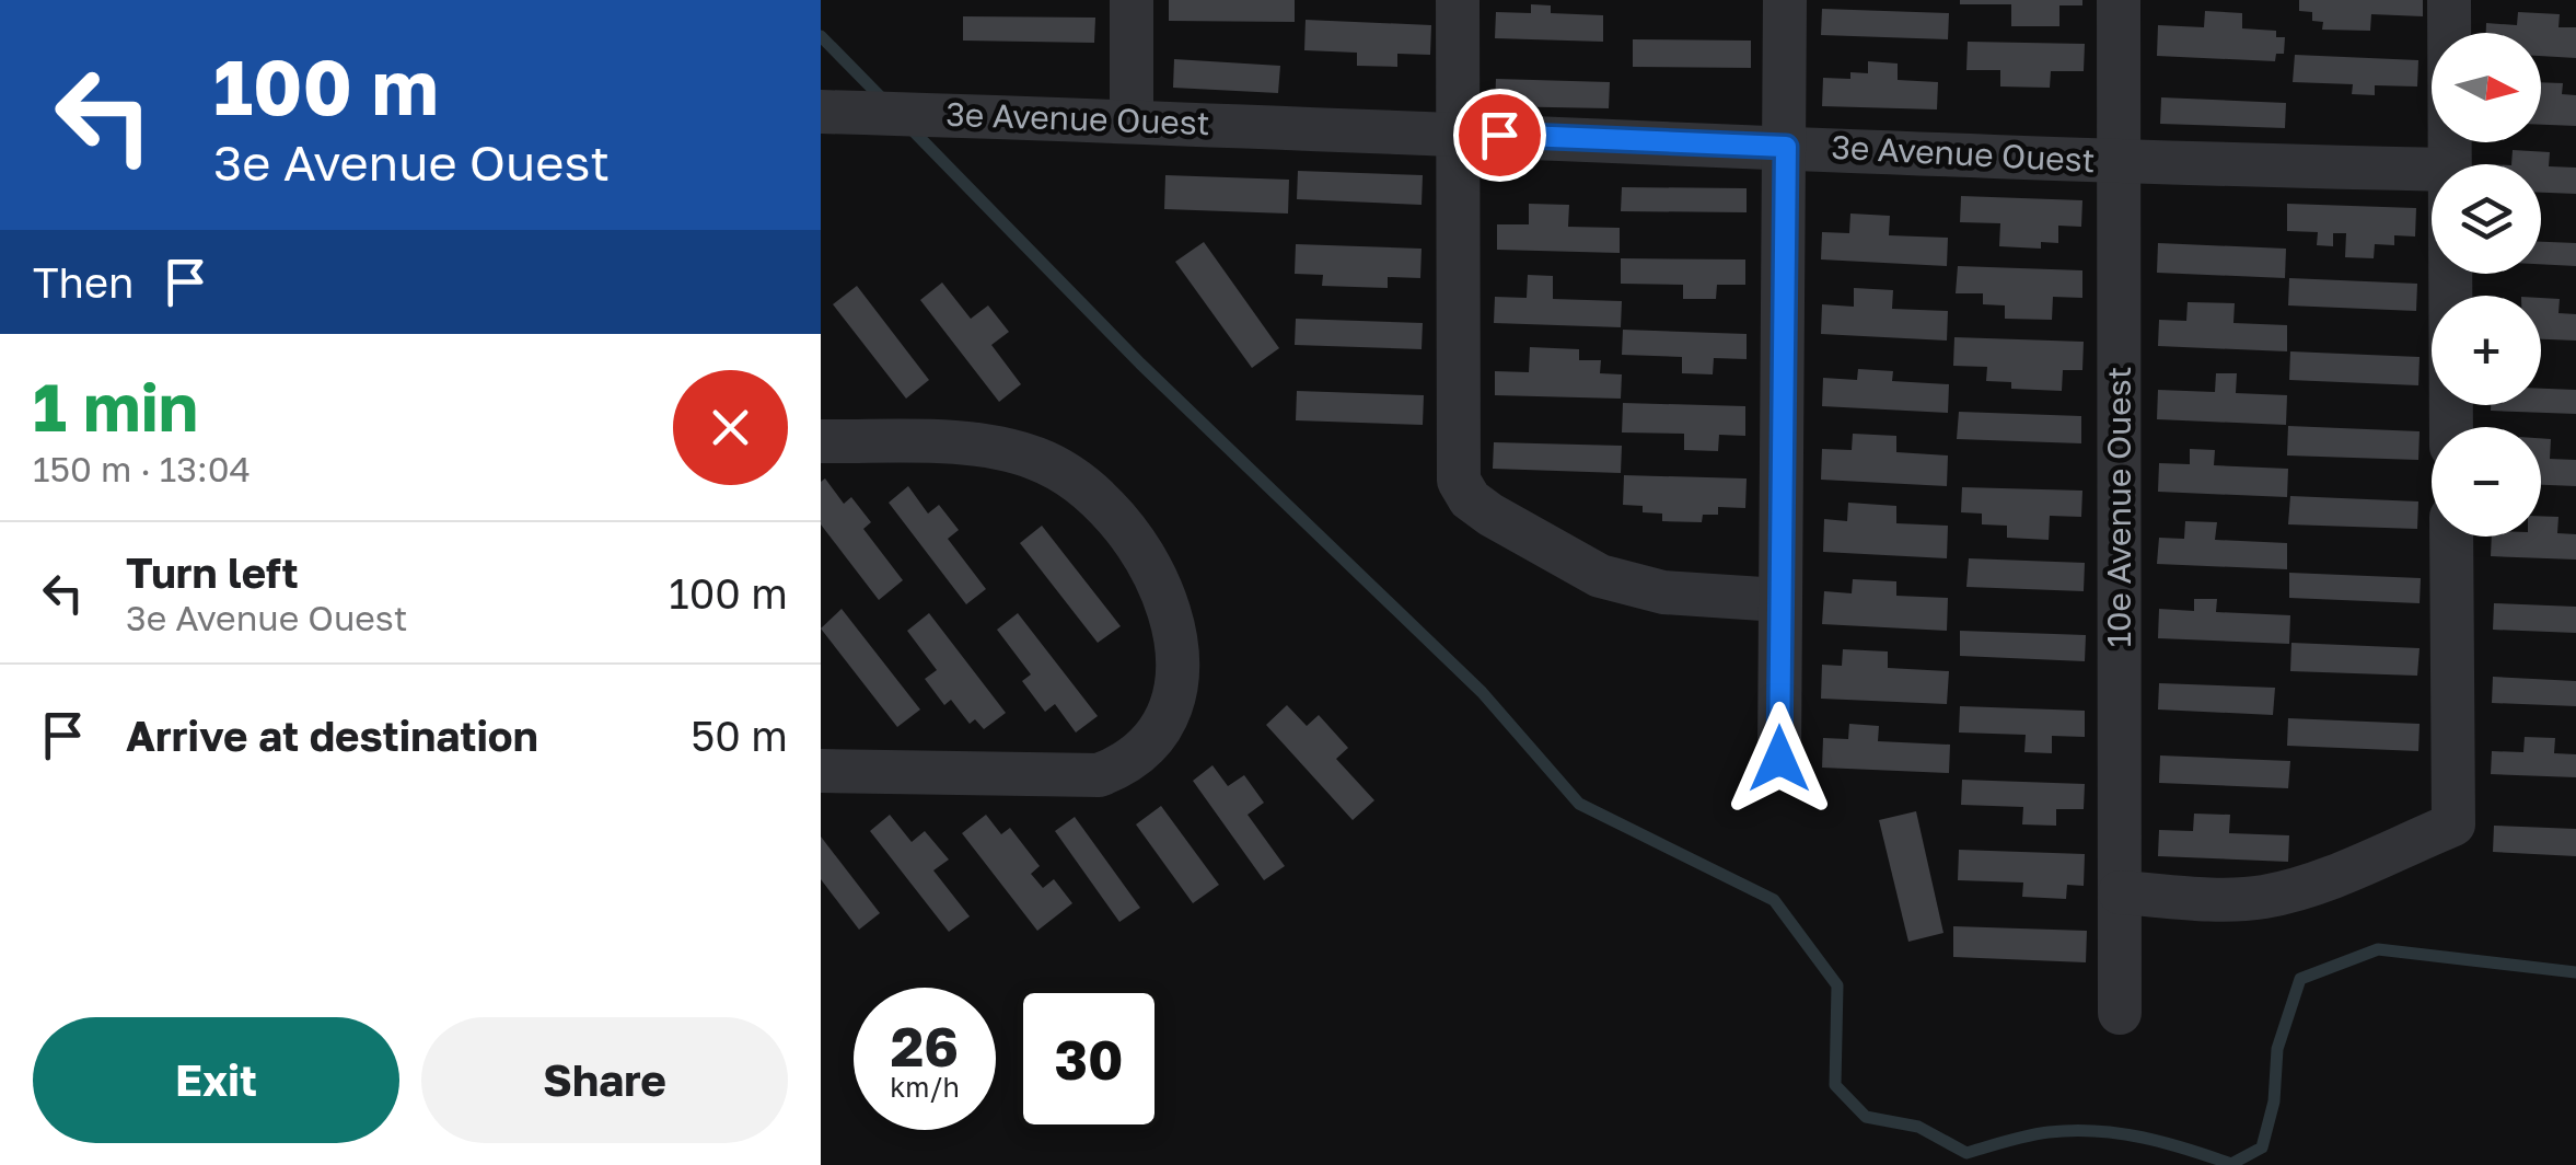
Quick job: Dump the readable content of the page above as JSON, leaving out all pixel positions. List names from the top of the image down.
{
  "streets": {
    "street": ["3e Avenue Ouest", "10e Avenue Ouest"]
  },
  "crossings": [
    ["3e Avenue Ouest", "10e Avenue Ouest"]
  ],
  "north": "right",
  "page": {
    "turn": ["100 m", "3e Avenue Ouest"],
    "map_buttons": ["+", "−"],
    "then": "Then",
    "heading": ["1 min", "150 m · 13:04"],
    "list": [
      {
        "name": "Turn left",
        "note": "3e Avenue Ouest",
        "value": "100 m"
      },
      {
        "name": "Arrive at destination",
        "value": "50 m"
      }
    ],
    "speed": "26 km/h",
    "limit": "30",
    "buttons": ["Exit", "Share"]
  }
}
